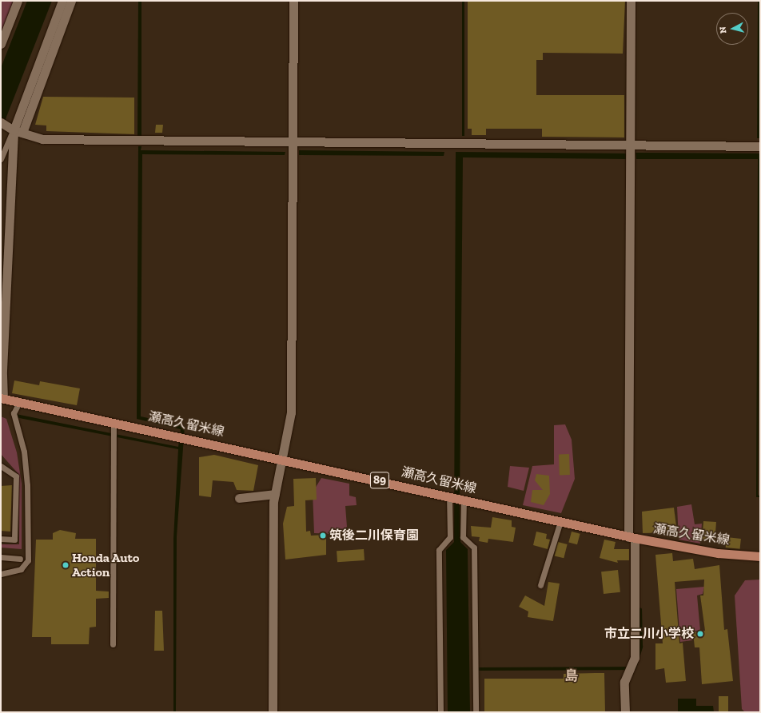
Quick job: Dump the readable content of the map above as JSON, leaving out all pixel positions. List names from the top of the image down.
{
  "streets": {
    "main road": ["瀬高久留米線", "89"]
  },
  "districts": ["島"],
  "places": ["筑後二川保育園", "Honda Auto Action", "市立二川小学校"],
  "north": "left"
}
